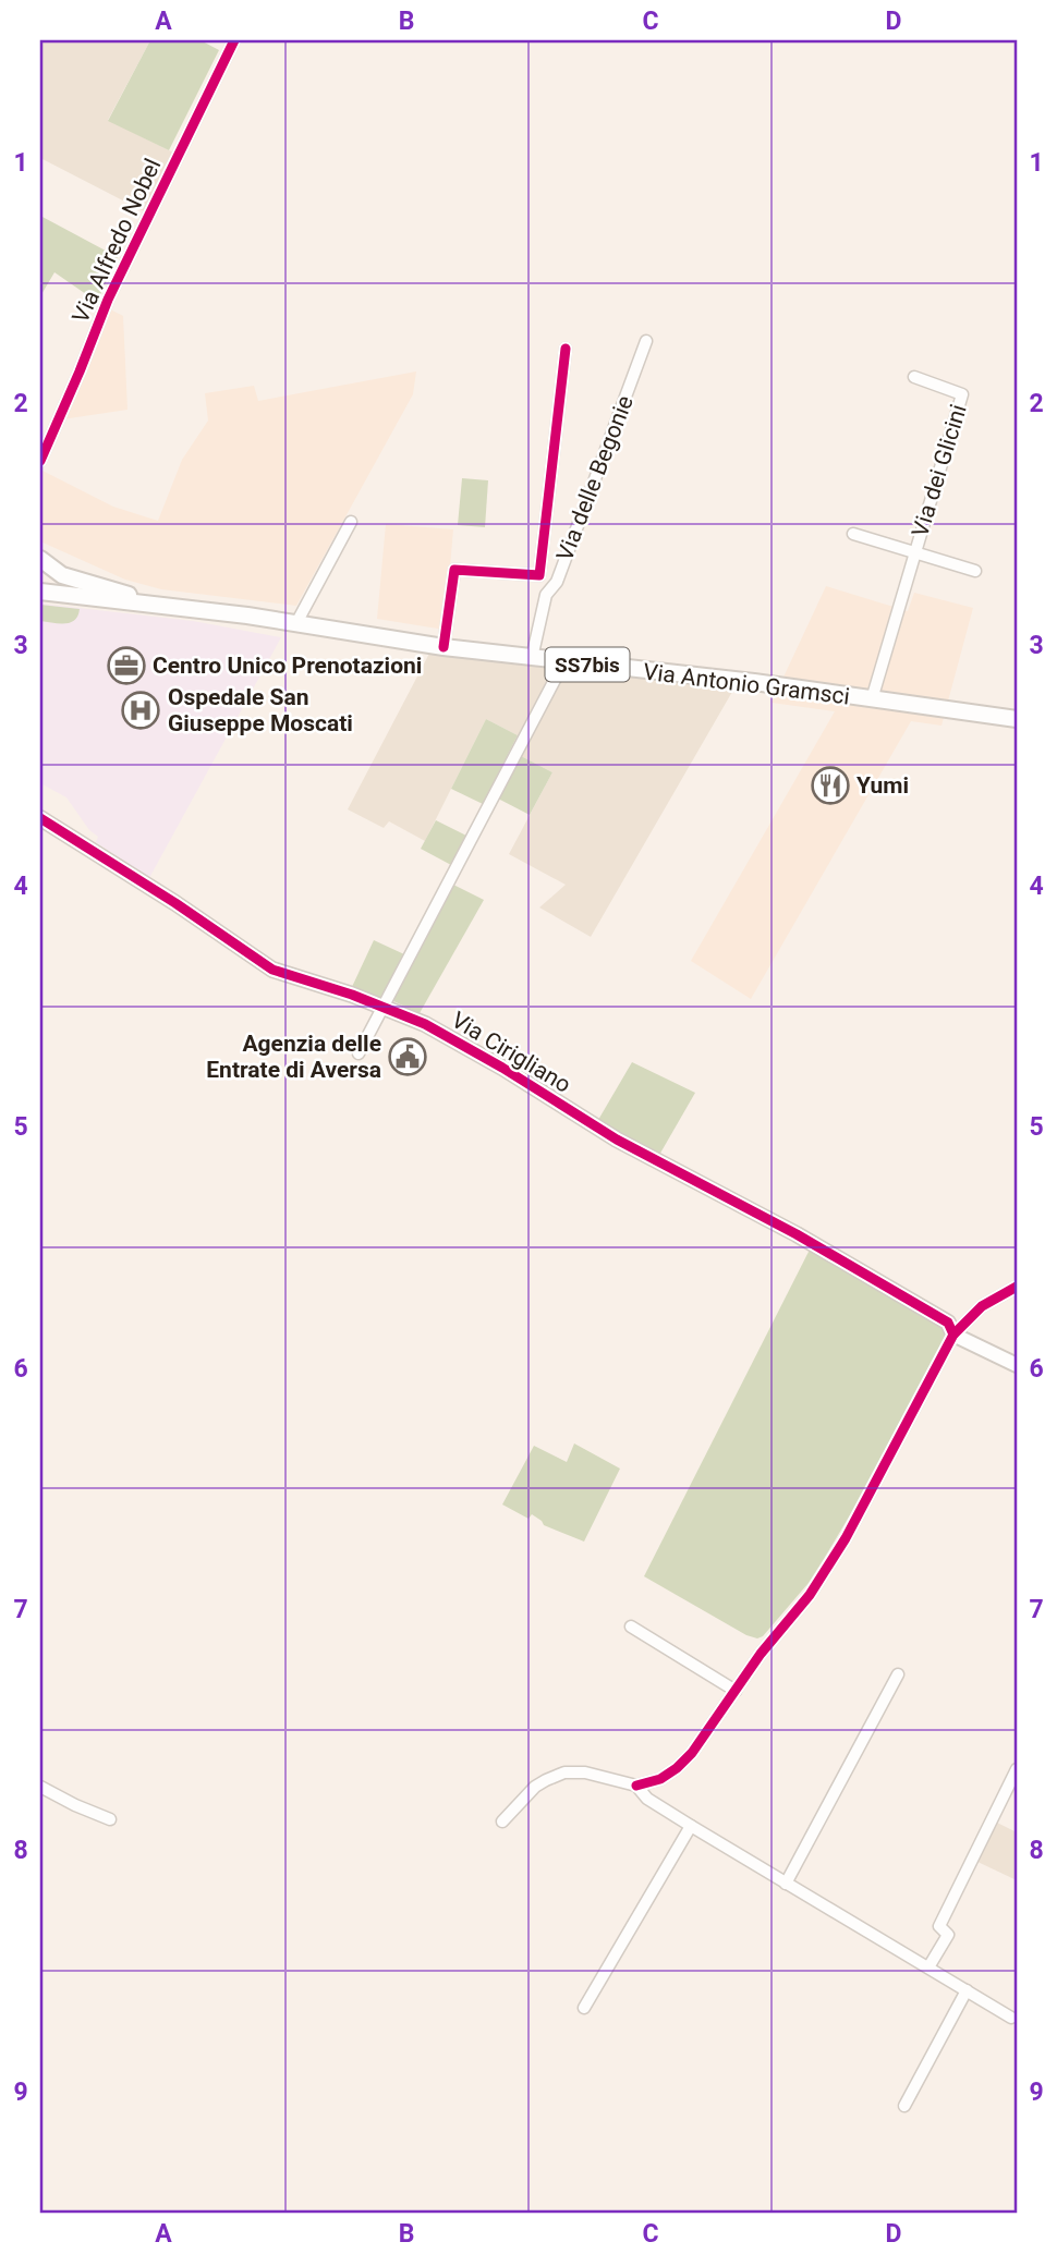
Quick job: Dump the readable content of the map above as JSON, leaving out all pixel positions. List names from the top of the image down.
{
  "streets": {
    "main road": ["SS7bis", "Via Antonio Gramsci"],
    "street": [
      "Via Alfredo Nobel",
      "Via dei Glicini",
      "Via delle Begonie",
      "Via Cirigliano"
    ]
  },
  "crossings": [
    ["Via dei Glicini", "Via Antonio Gramsci"],
    ["Via delle Begonie", "Via Antonio Gramsci"]
  ],
  "places": {
    "office": ["Centro Unico Prenotazioni"],
    "hospital": ["Ospedale San Giuseppe Moscati"],
    "restaurant": ["Yumi"],
    "public building": ["Agenzia delle Entrate di Aversa"]
  },
  "grid": {
    "columns": [
      "A",
      "B",
      "C",
      "D"
    ],
    "rows": [
      "1",
      "2",
      "3",
      "4",
      "5",
      "6",
      "7",
      "8",
      "9"
    ]
  }
}
